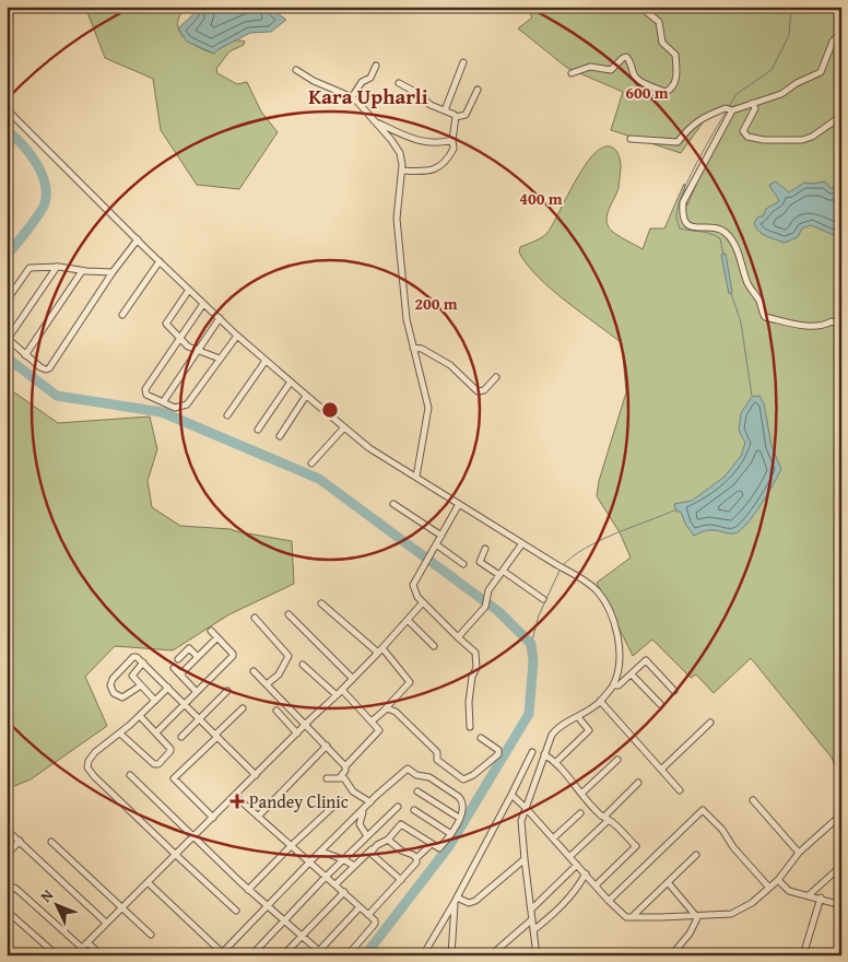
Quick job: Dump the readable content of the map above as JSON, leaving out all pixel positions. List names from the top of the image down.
{
  "districts": ["Kara Upharli"],
  "places": {
    "health": ["Pandey Clinic"]
  },
  "north": "top left",
  "rings": ["600 m", "400 m", "200 m"]
}
